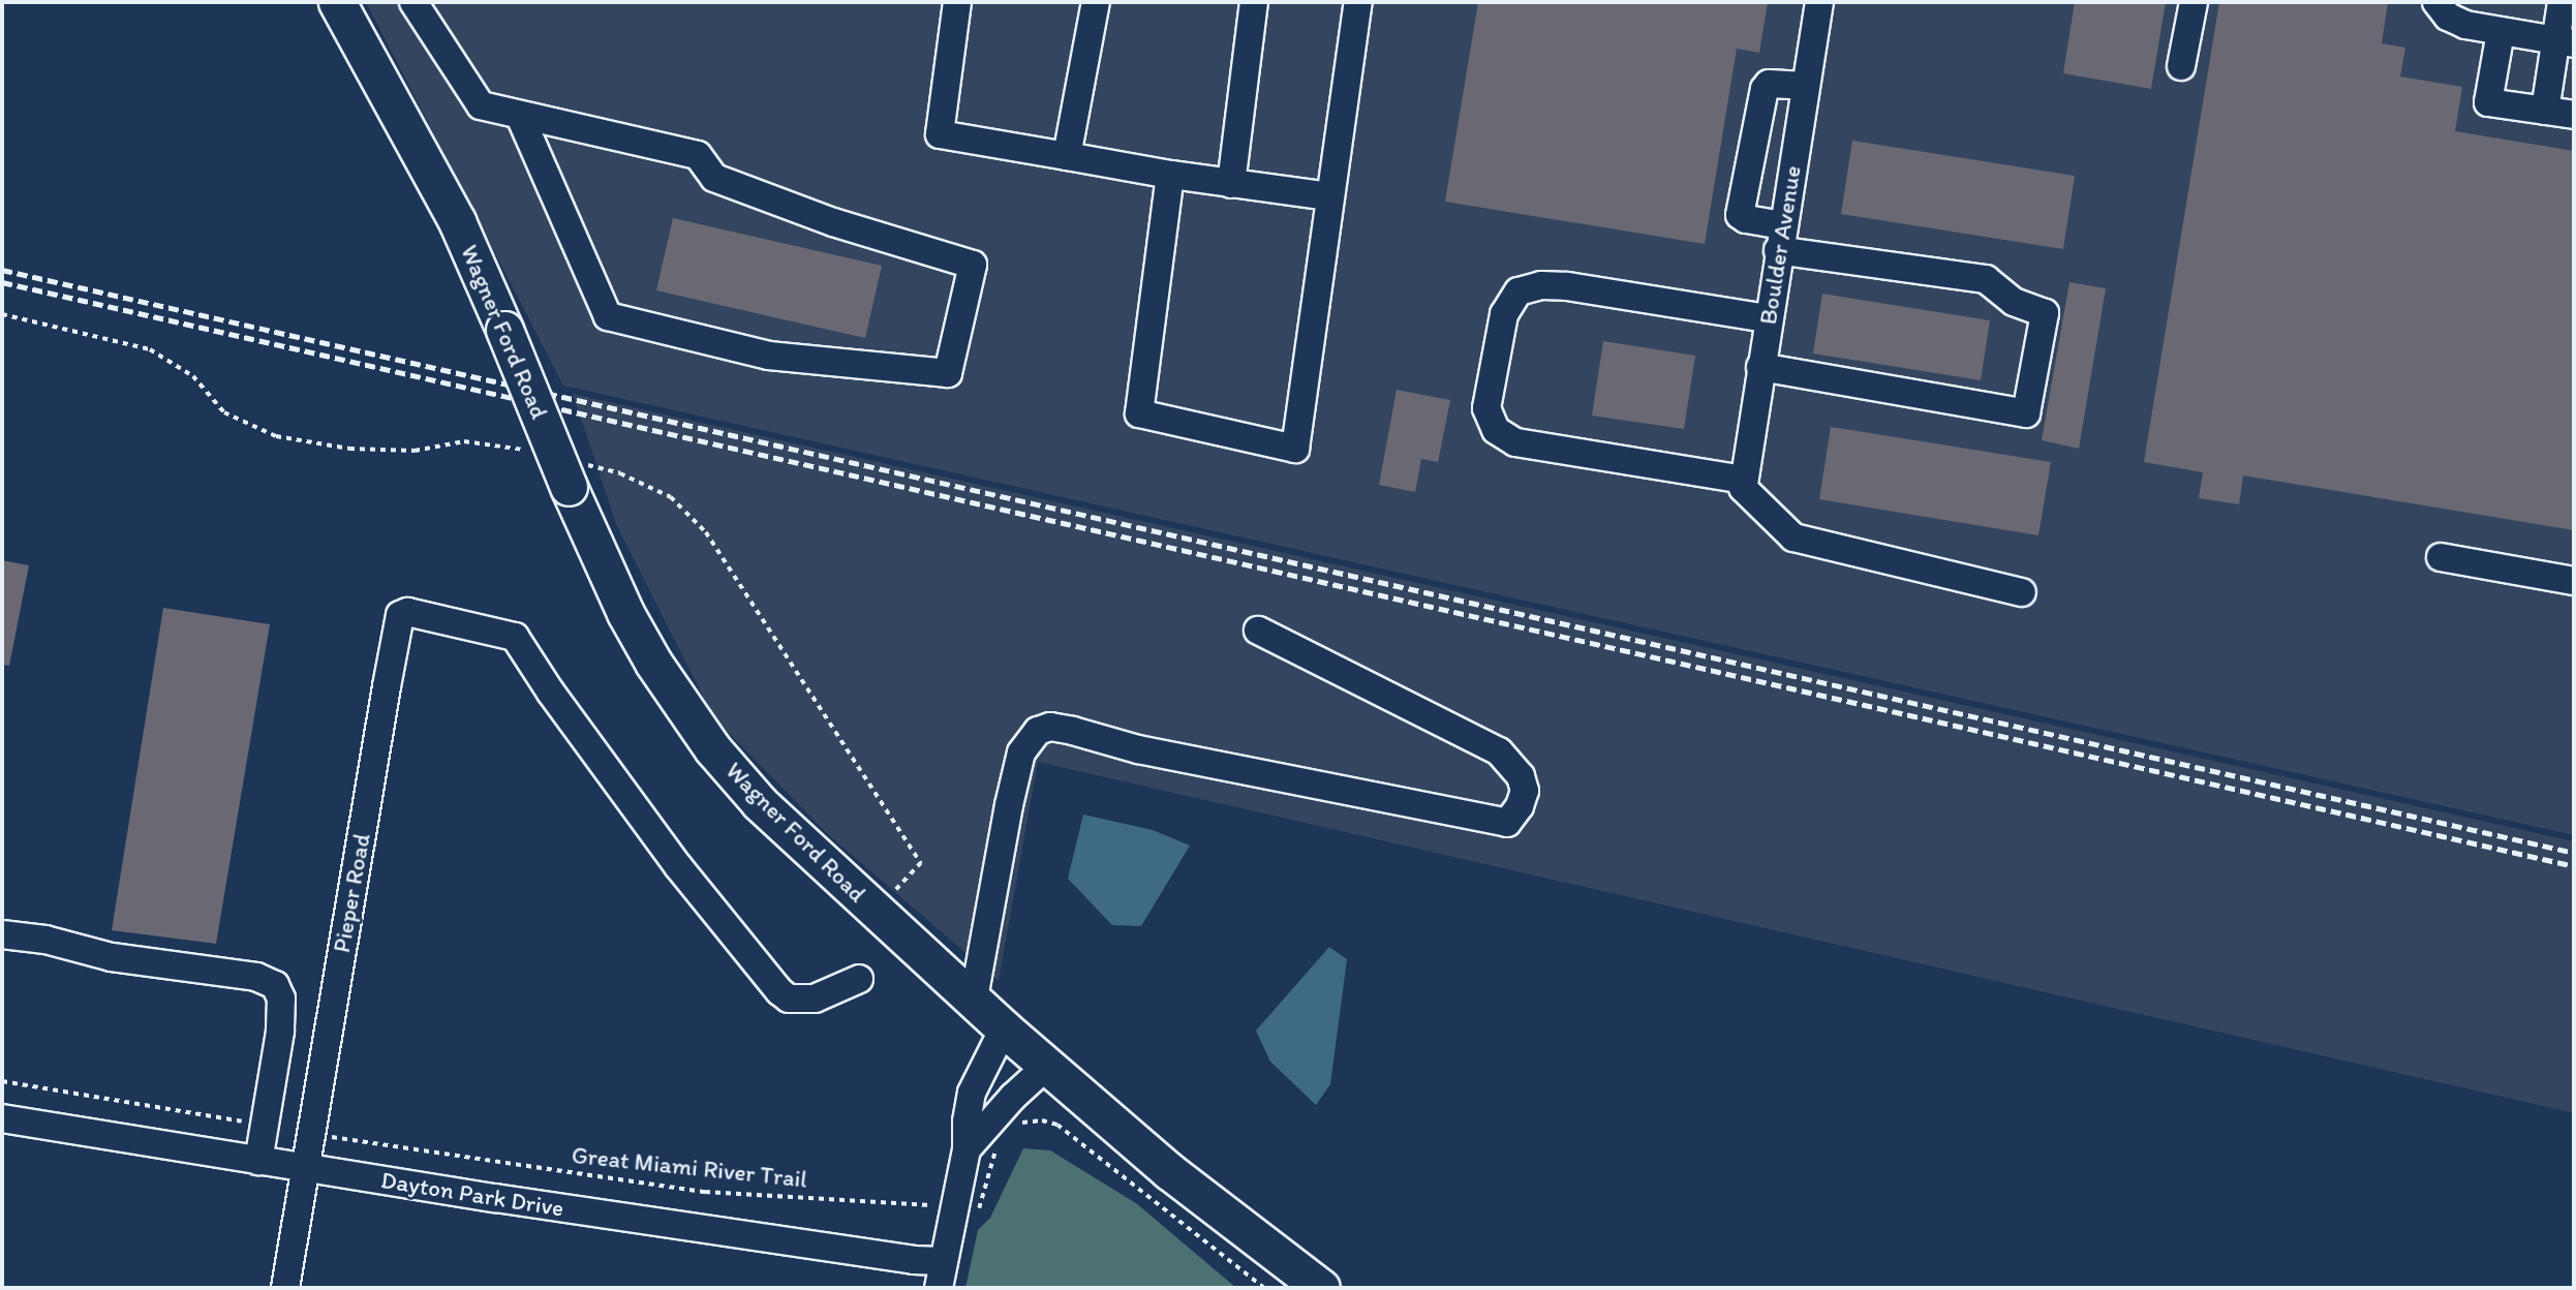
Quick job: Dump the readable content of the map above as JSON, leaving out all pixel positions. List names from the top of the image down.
{
  "streets": {
    "main road": ["Wagner Ford Road"],
    "street": ["Boulder Avenue", "Pieper Road", "Dayton Park Drive"],
    "path": ["Great Miami River Trail"]
  },
  "crossings": [
    ["Pieper Road", "Great Miami River Trail"],
    ["Pieper Road", "Dayton Park Drive"]
  ]
}
